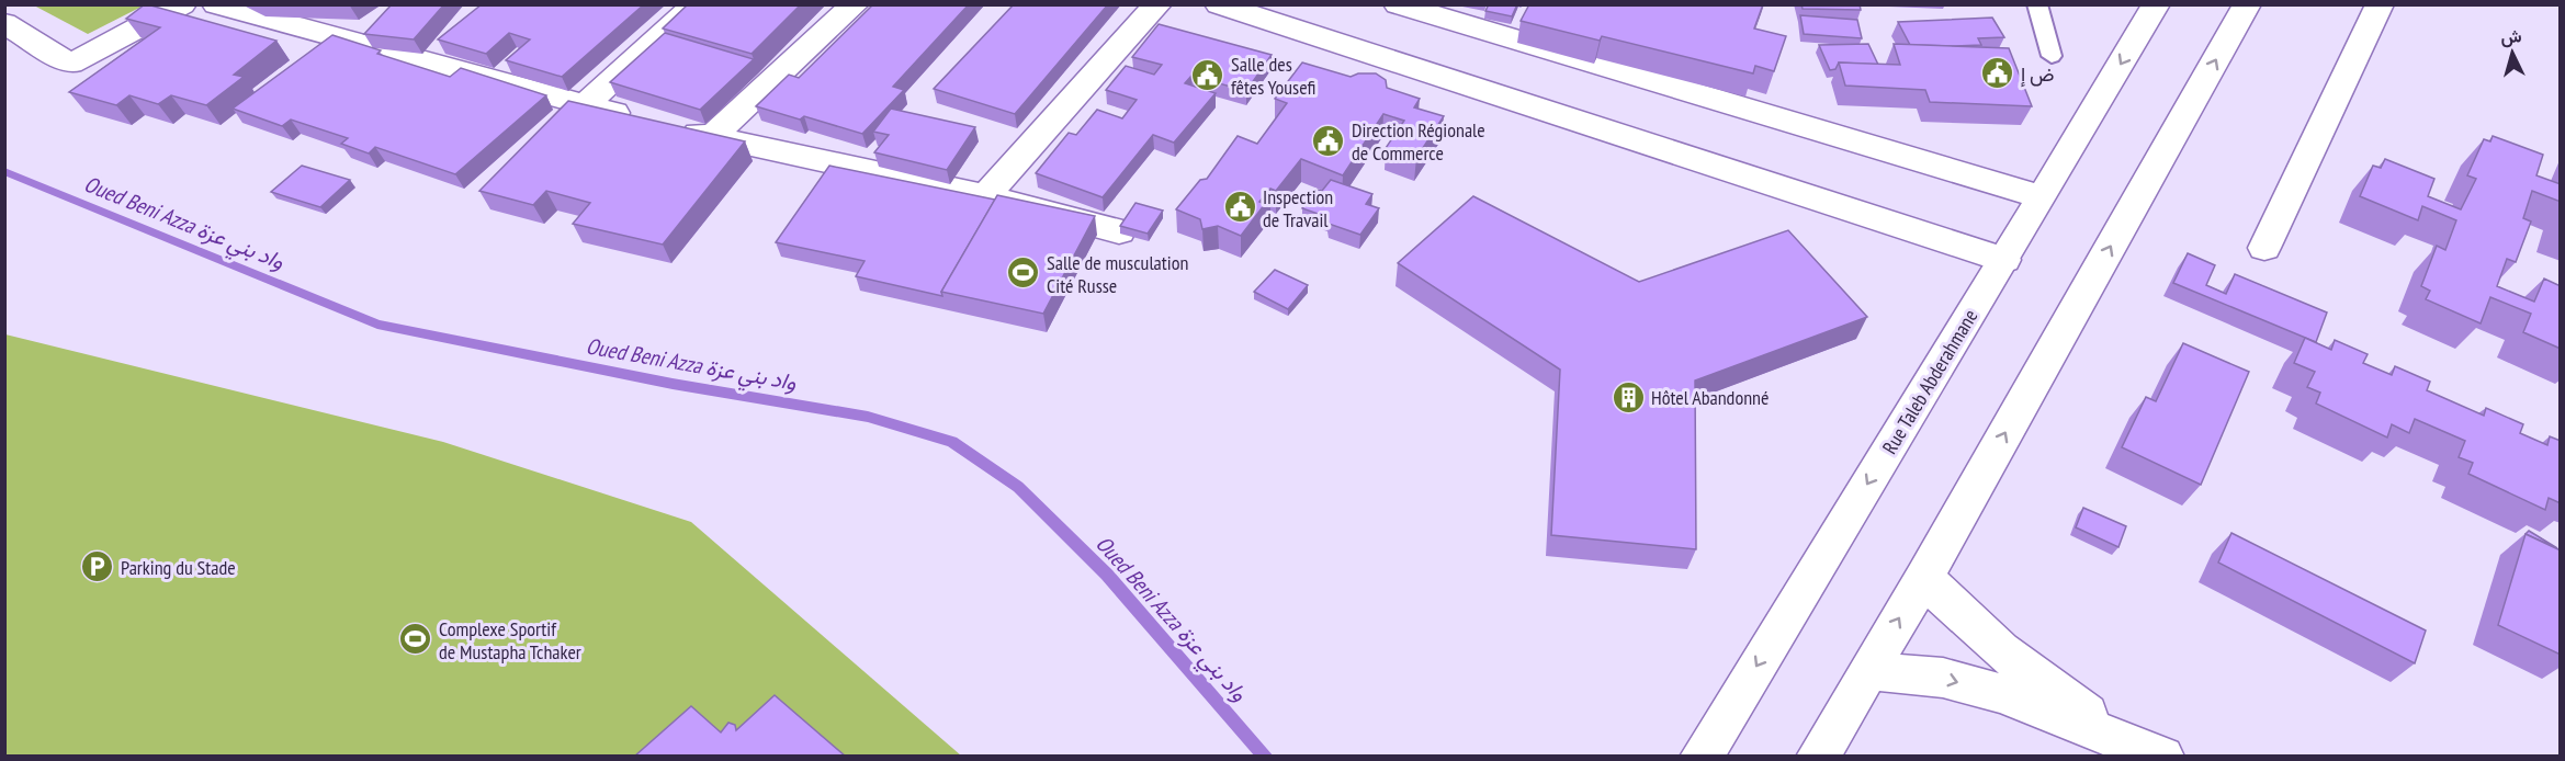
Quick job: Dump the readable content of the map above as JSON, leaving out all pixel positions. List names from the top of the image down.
{
  "streets": {
    "street": ["Rue Taleb Abderahmane"]
  },
  "water": ["Oued Beni Azza واد بني عزة"],
  "places": {
    "public building": [
      "ض إ",
      "Salle des fêtes Yousefi",
      "Direction Régionale de Commerce",
      "Inspection de Travail"
    ],
    "sports": ["Salle de musculation Cité Russe", "Complexe Sportif de Mustapha Tchaker"],
    "building": ["Hôtel Abandonné"],
    "parking": ["Parking du Stade"]
  },
  "north": "top"
}
